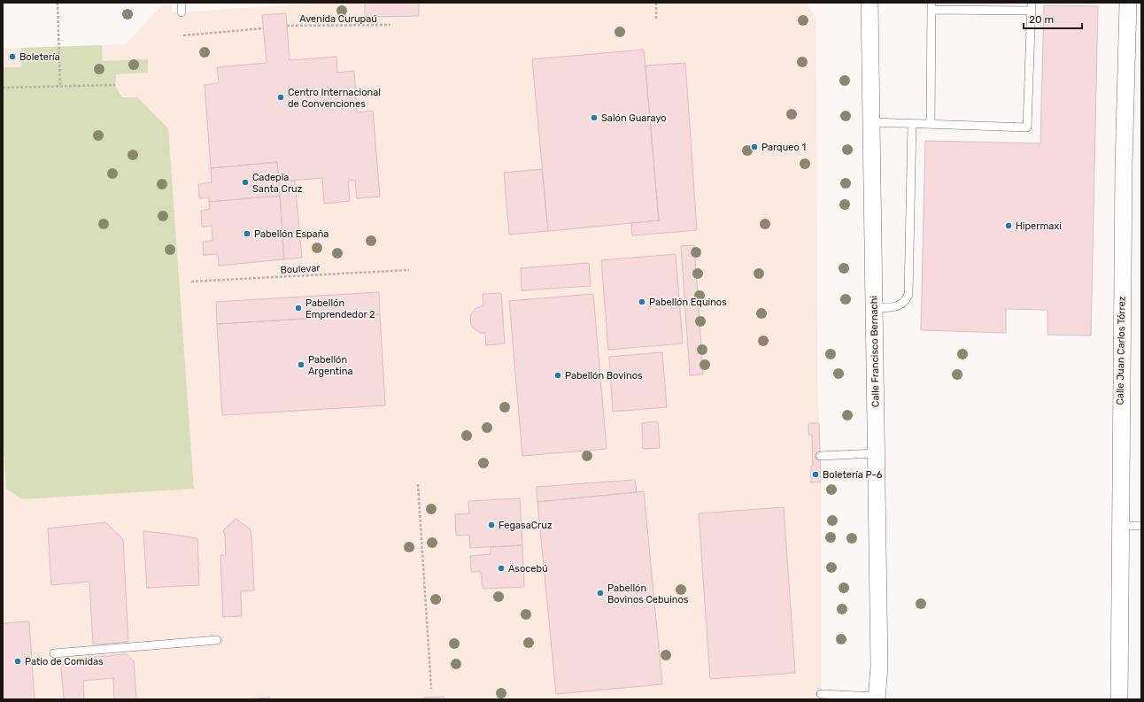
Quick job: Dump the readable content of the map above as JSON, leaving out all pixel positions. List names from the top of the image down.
{
  "streets": {
    "street": ["Calle Juan Carlos Tórrez", "Calle Francisco Bernachi"],
    "path": ["Avenida Curupaú", "Boulevar"]
  },
  "places": [
    "Boletería",
    "Centro Internacional de Convenciones",
    "Salón Guarayo",
    "Parqueo 1",
    "Cadepia Santa Cruz",
    "Hipermaxi",
    "Pabellón España",
    "Pabellón Equinos",
    "Pabellón Emprendedor 2",
    "Pabellón Argentina",
    "Pabellón Bovinos",
    "Boletería P-6",
    "FegasaCruz",
    "Asocebú",
    "Pabellón Bovinos Cebuinos",
    "Patio de Comidas"
  ],
  "scale_bar": "20 m"
}
